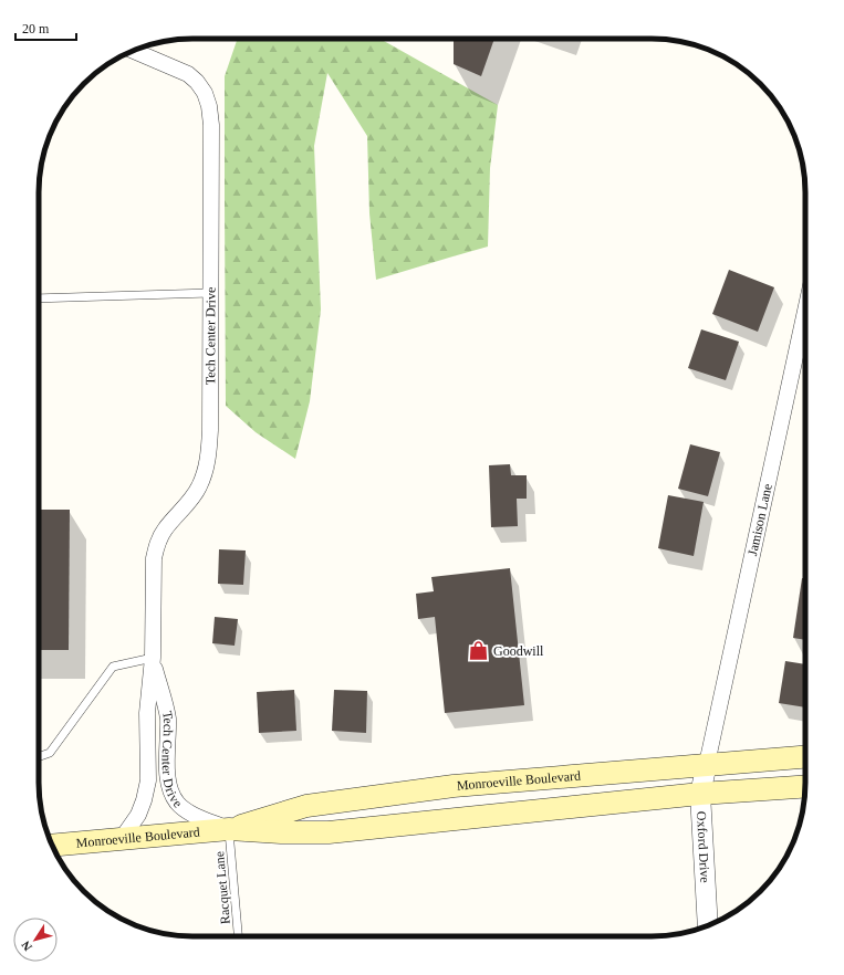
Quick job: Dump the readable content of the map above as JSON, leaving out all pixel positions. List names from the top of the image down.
{
  "streets": {
    "main road": ["Monroeville Boulevard"],
    "street": ["Tech Center Drive", "Jamison Lane", "Oxford Drive"],
    "lane": ["Racquet Lane"]
  },
  "crossings": [
    ["Tech Center Drive", "Monroeville Boulevard"],
    ["Tech Center Drive", "Racquet Lane"],
    ["Jamison Lane", "Monroeville Boulevard"],
    ["Jamison Lane", "Oxford Drive"],
    ["Monroeville Boulevard", "Oxford Drive"],
    ["Monroeville Boulevard", "Racquet Lane"]
  ],
  "places": {
    "shop": ["Goodwill"]
  },
  "scale_bar": "20 m",
  "north": "bottom left"
}
